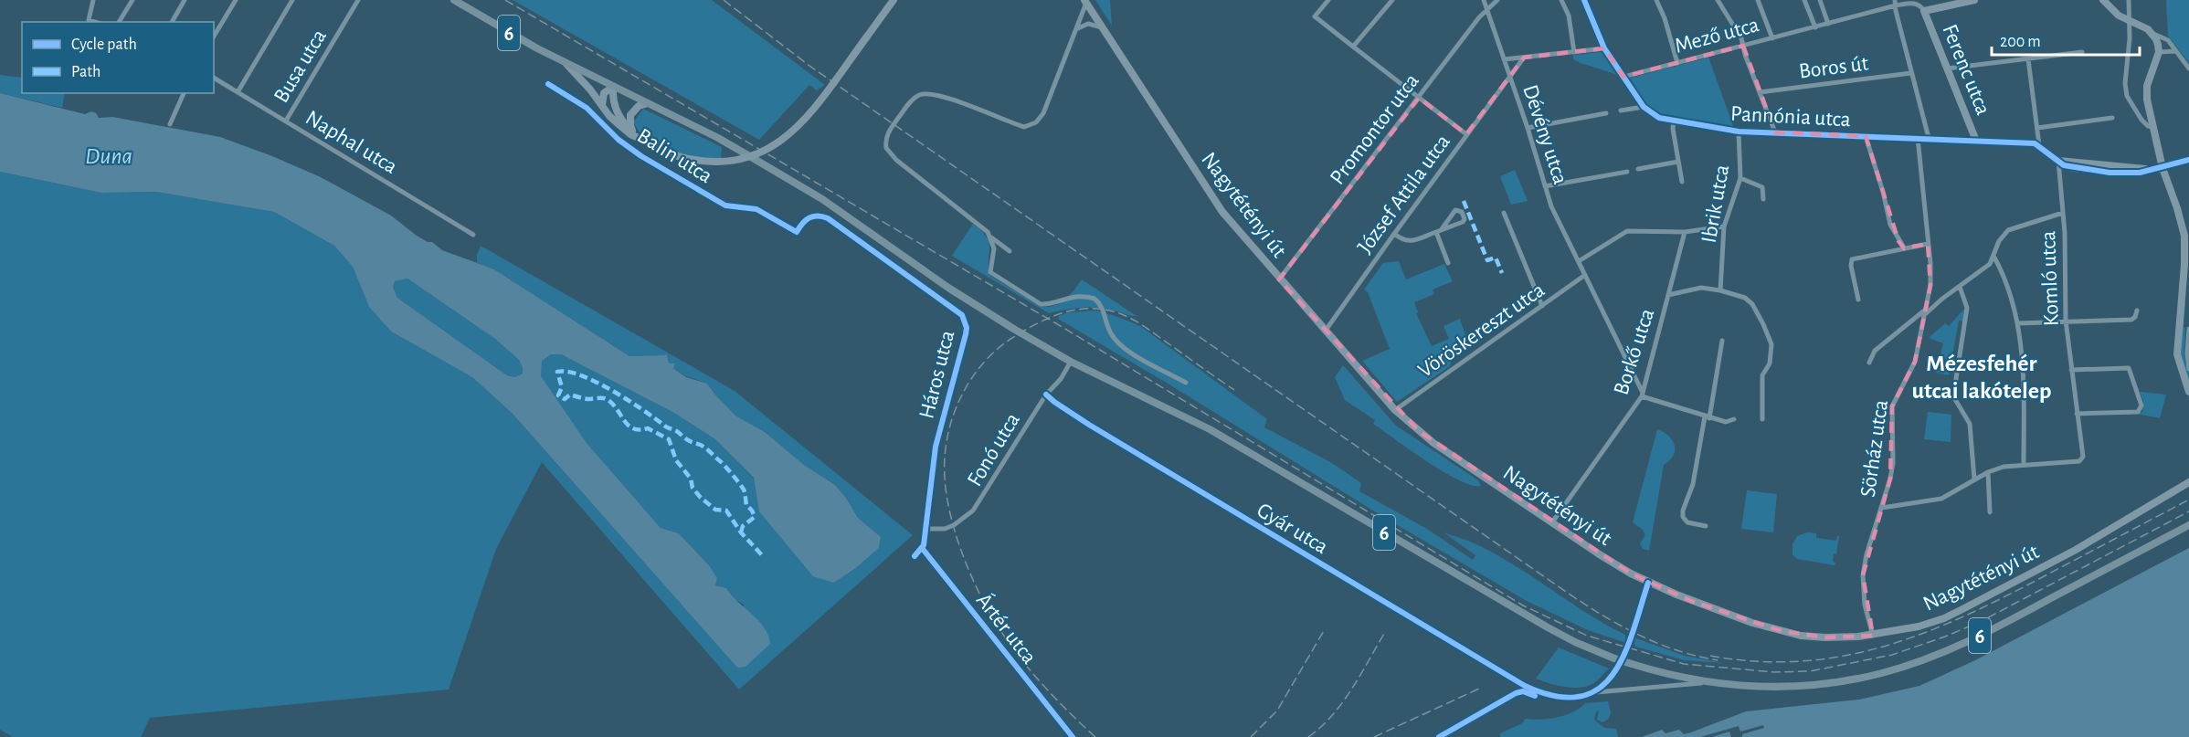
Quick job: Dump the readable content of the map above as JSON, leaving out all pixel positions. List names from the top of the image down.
{
  "streets": {
    "main road": [
      "6",
      "Mező utca",
      "Ferenc utca",
      "Pannónia utca",
      "Nagytétényi út"
    ],
    "street": [
      "Busa utca",
      "Boros út",
      "Promontor utca",
      "Dévény utca",
      "Naphal utca",
      "Balin utca",
      "József Attila utca",
      "Ibrik utca",
      "Komló utca",
      "Vöröskereszt utca",
      "Borkő utca",
      "Háros utca",
      "Sörház utca",
      "Fonó utca",
      "Gyár utca"
    ],
    "cycle path": ["Ártér utca"]
  },
  "crossings": [
    ["6", "Fonó utca"],
    ["6", "Gyár utca"],
    ["Mező utca", "Ferenc utca"],
    ["Mező utca", "Pannónia utca"],
    ["Busa utca", "Naphal utca"],
    ["Ferenc utca", "Pannónia utca"],
    ["Pannónia utca", "Ibrik utca"],
    ["Pannónia utca", "Sörház utca"],
    ["Promontor utca", "Dévény utca"],
    ["Promontor utca", "Nagytétényi út"],
    ["Dévény utca", "József Attila utca"],
    ["Dévény utca", "Vöröskereszt utca"],
    ["Dévény utca", "Borkő utca"],
    ["Balin utca", "Háros utca"],
    ["József Attila utca", "Nagytétényi út"],
    ["Nagytétényi út", "Vöröskereszt utca"],
    ["Nagytétényi út", "Borkő utca"],
    ["Nagytétényi út", "Sörház utca"],
    ["Háros utca", "Fonó utca"],
    ["Fonó utca", "Gyár utca"]
  ],
  "districts": ["Mézesfehér utcai lakótelep"],
  "water": ["Duna"],
  "legend": ["Cycle path", "Path"],
  "scale_bar": "200 m"
}
